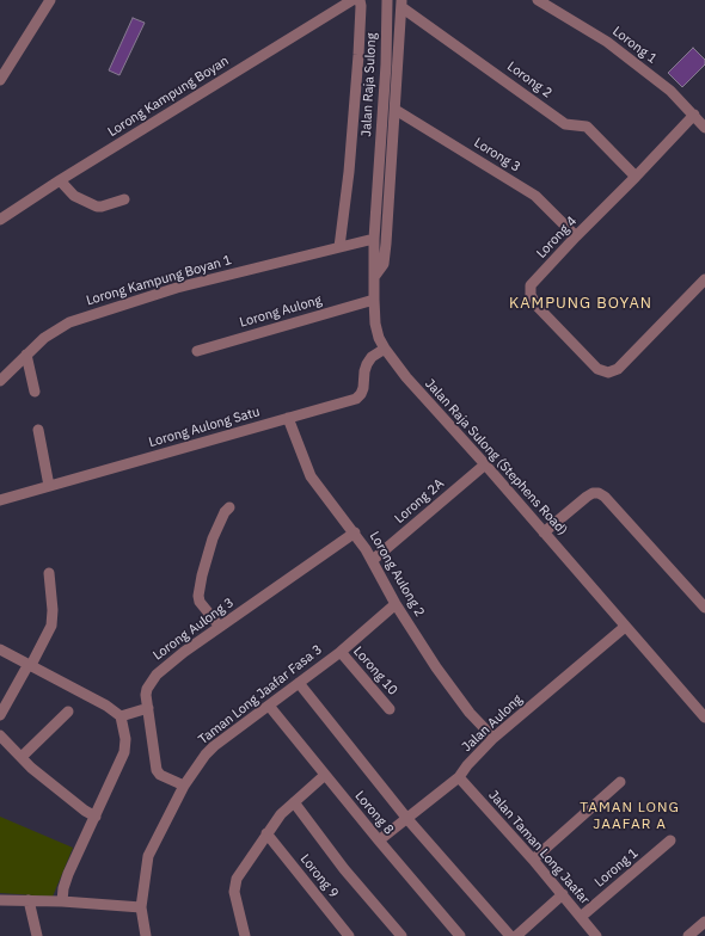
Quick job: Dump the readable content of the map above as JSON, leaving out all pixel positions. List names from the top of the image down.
{
  "streets": {
    "street": [
      "Lorong 1",
      "Lorong 2",
      "Jalan Raja Sulong",
      "Lorong Kampung Boyan",
      "Lorong 3",
      "Lorong 4",
      "Lorong Kampung Boyan 1",
      "Lorong Aulong",
      "Lorong Aulong Satu",
      "Jalan Raja Sulong (Stephens Road)",
      "Lorong 2A",
      "Lorong Aulong 2",
      "Lorong Aulong 3",
      "Lorong 10",
      "Taman Long Jaafar Fasa 3",
      "Jalan Aulong",
      "Lorong 8",
      "Jalan Taman Long Jaafar",
      "Lorong 9"
    ]
  },
  "crossings": [
    ["Lorong 1", "Lorong 4"],
    ["Lorong 1", "Jalan Taman Long Jaafar"],
    ["Lorong 2", "Lorong 4"],
    ["Jalan Raja Sulong", "Jalan Raja Sulong (Stephens Road)"],
    ["Lorong 3", "Lorong 4"],
    ["Lorong Kampung Boyan 1", "Jalan Raja Sulong (Stephens Road)"],
    ["Lorong Aulong", "Jalan Raja Sulong (Stephens Road)"],
    ["Lorong Aulong Satu", "Jalan Raja Sulong (Stephens Road)"],
    ["Lorong Aulong Satu", "Lorong Aulong 2"],
    ["Jalan Raja Sulong (Stephens Road)", "Lorong 2A"],
    ["Jalan Raja Sulong (Stephens Road)", "Jalan Aulong"],
    ["Lorong 2A", "Lorong Aulong 2"],
    ["Lorong Aulong 2", "Lorong Aulong 3"],
    ["Lorong Aulong 2", "Taman Long Jaafar Fasa 3"],
    ["Lorong Aulong 2", "Jalan Aulong"],
    ["Lorong Aulong 3", "Taman Long Jaafar Fasa 3"],
    ["Lorong 10", "Taman Long Jaafar Fasa 3"],
    ["Taman Long Jaafar Fasa 3", "Lorong 8"],
    ["Jalan Aulong", "Lorong 8"],
    ["Jalan Aulong", "Jalan Taman Long Jaafar"]
  ],
  "districts": ["KAMPUNG BOYAN", "TAMAN LONG JAAFAR A"]
}
